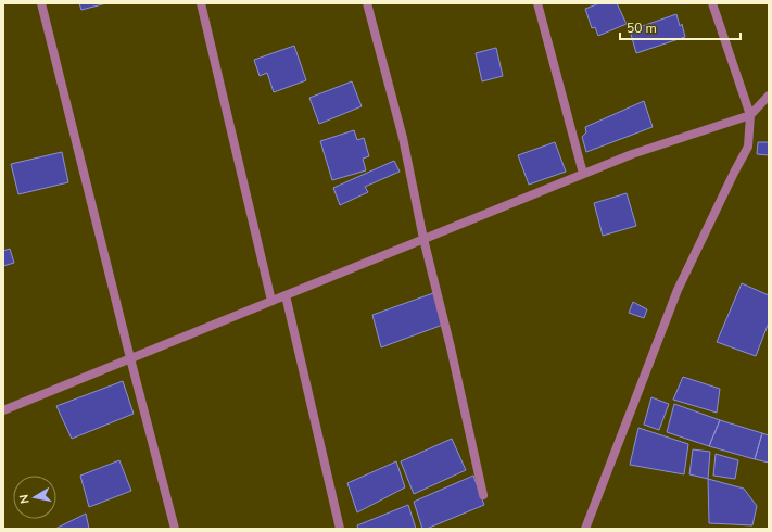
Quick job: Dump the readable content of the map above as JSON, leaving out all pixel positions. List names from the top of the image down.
{
  "scale_bar": "50 m",
  "north": "left"
}
